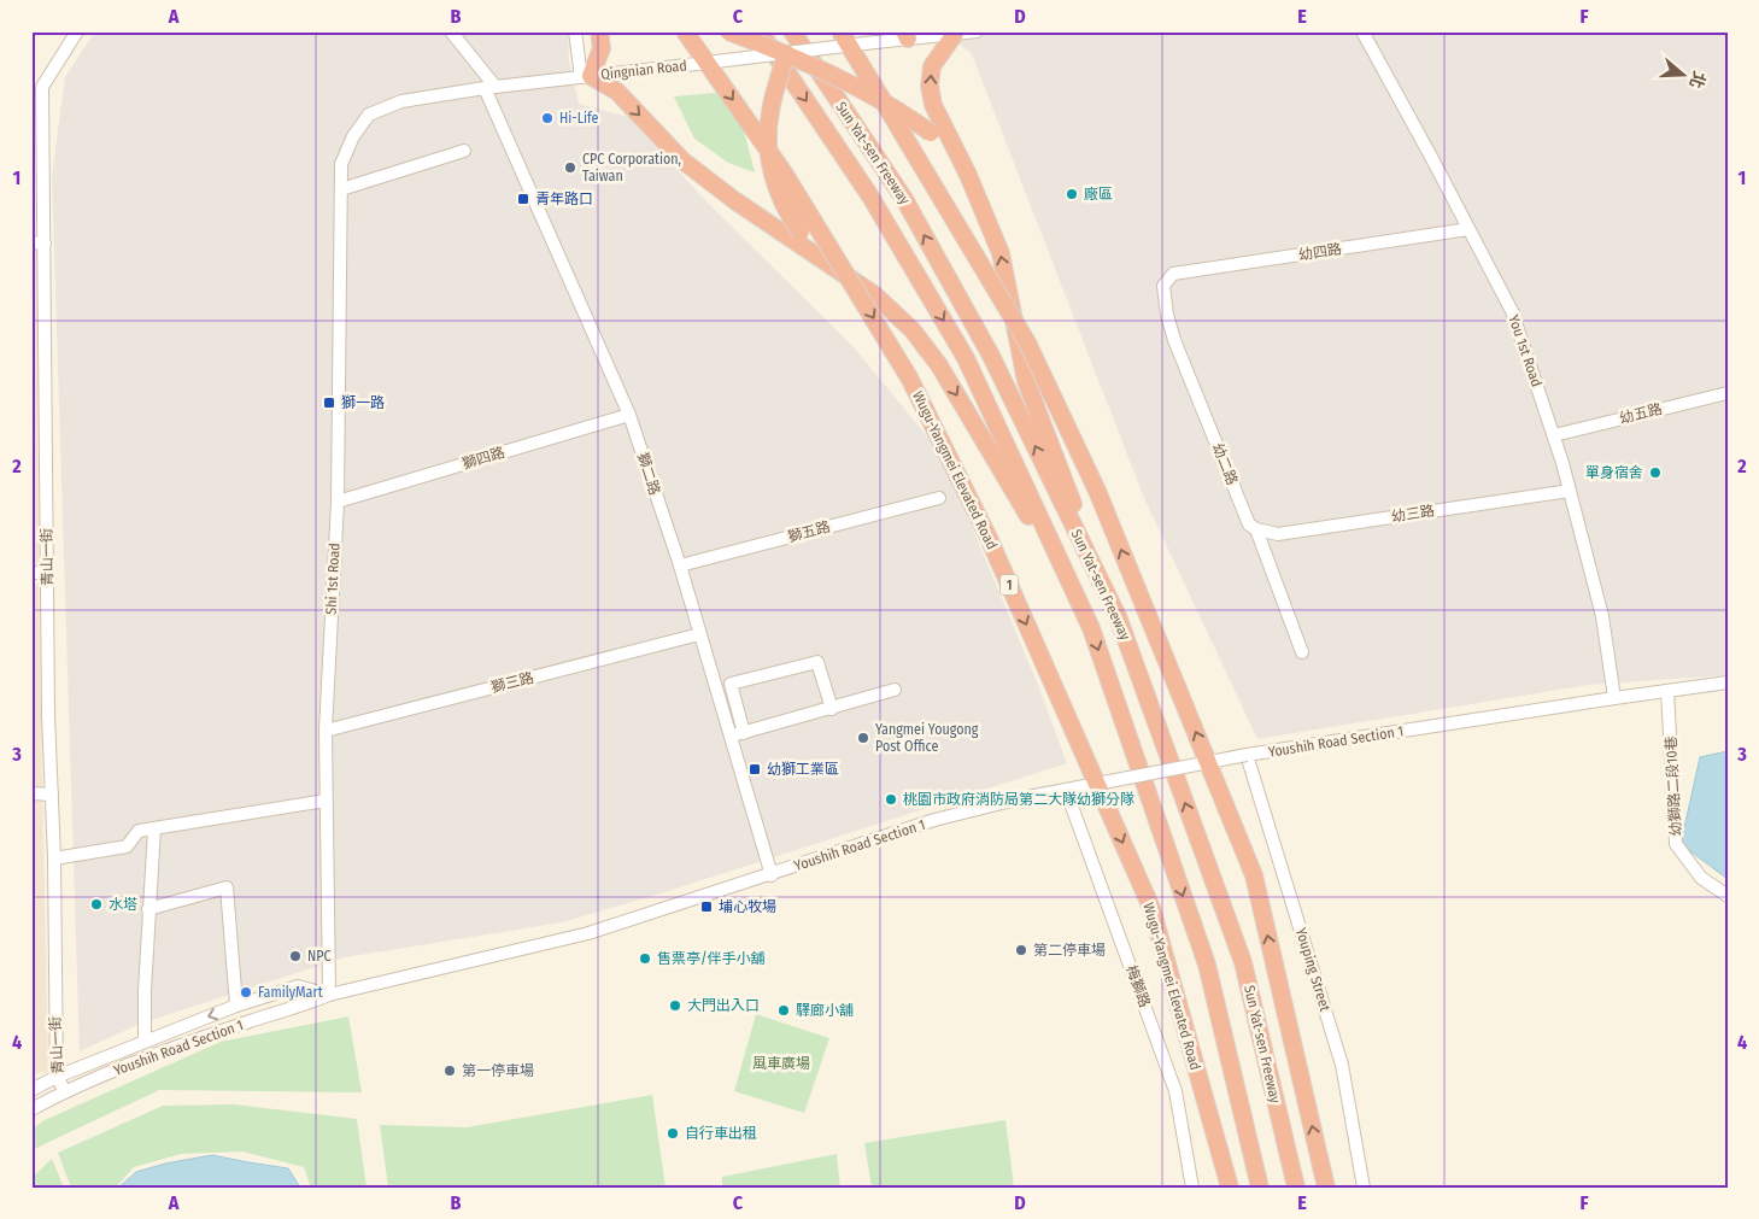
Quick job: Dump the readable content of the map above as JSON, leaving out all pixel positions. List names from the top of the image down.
{
  "streets": {
    "highway": ["Sun Yat-sen Freeway", "Wugu-Yangmei Elevated Road", "1"],
    "street": [
      "Qingnian Road",
      "幼四路",
      "You 1st Road",
      "幼五路",
      "獅四路",
      "幼二路",
      "獅二路",
      "幼三路",
      "獅五路",
      "青山一街",
      "Shi 1st Road",
      "獅三路",
      "Youshih Road Section 1",
      "幼獅路二段10巷",
      "Youping Street",
      "梅獅路"
    ]
  },
  "crossings": [
    ["Qingnian Road", "獅二路"],
    ["Qingnian Road", "Shi 1st Road"],
    ["幼四路", "You 1st Road"],
    ["幼四路", "幼二路"],
    ["You 1st Road", "幼五路"],
    ["You 1st Road", "幼三路"],
    ["You 1st Road", "Youshih Road Section 1"],
    ["獅四路", "獅二路"],
    ["獅四路", "Shi 1st Road"],
    ["幼二路", "幼三路"],
    ["獅二路", "獅五路"],
    ["獅二路", "獅三路"],
    ["獅二路", "Youshih Road Section 1"],
    ["青山一街", "Youshih Road Section 1"],
    ["Shi 1st Road", "獅三路"],
    ["Shi 1st Road", "Youshih Road Section 1"],
    ["Youshih Road Section 1", "幼獅路二段10巷"],
    ["Youshih Road Section 1", "Youping Street"],
    ["Youshih Road Section 1", "梅獅路"]
  ],
  "parks": ["風車廣場"],
  "places": {
    "other": [
      "Hi-Life",
      "CPC Corporation, Taiwan",
      "廠區",
      "單身宿舍",
      "Yangmei Yougong Post Office",
      "桃園市政府消防局第二大隊幼獅分隊",
      "水塔",
      "第二停車場",
      "NPC",
      "售票亭/伴手小舖",
      "FamilyMart",
      "大門出入口",
      "驛廊小舖",
      "第一停車場",
      "自行車出租"
    ],
    "transit": [
      "青年路口",
      "獅一路",
      "幼獅工業區",
      "埔心牧場"
    ]
  },
  "north": "right",
  "grid": {
    "columns": [
      "A",
      "B",
      "C",
      "D",
      "E",
      "F"
    ],
    "rows": [
      "1",
      "2",
      "3",
      "4"
    ]
  }
}
